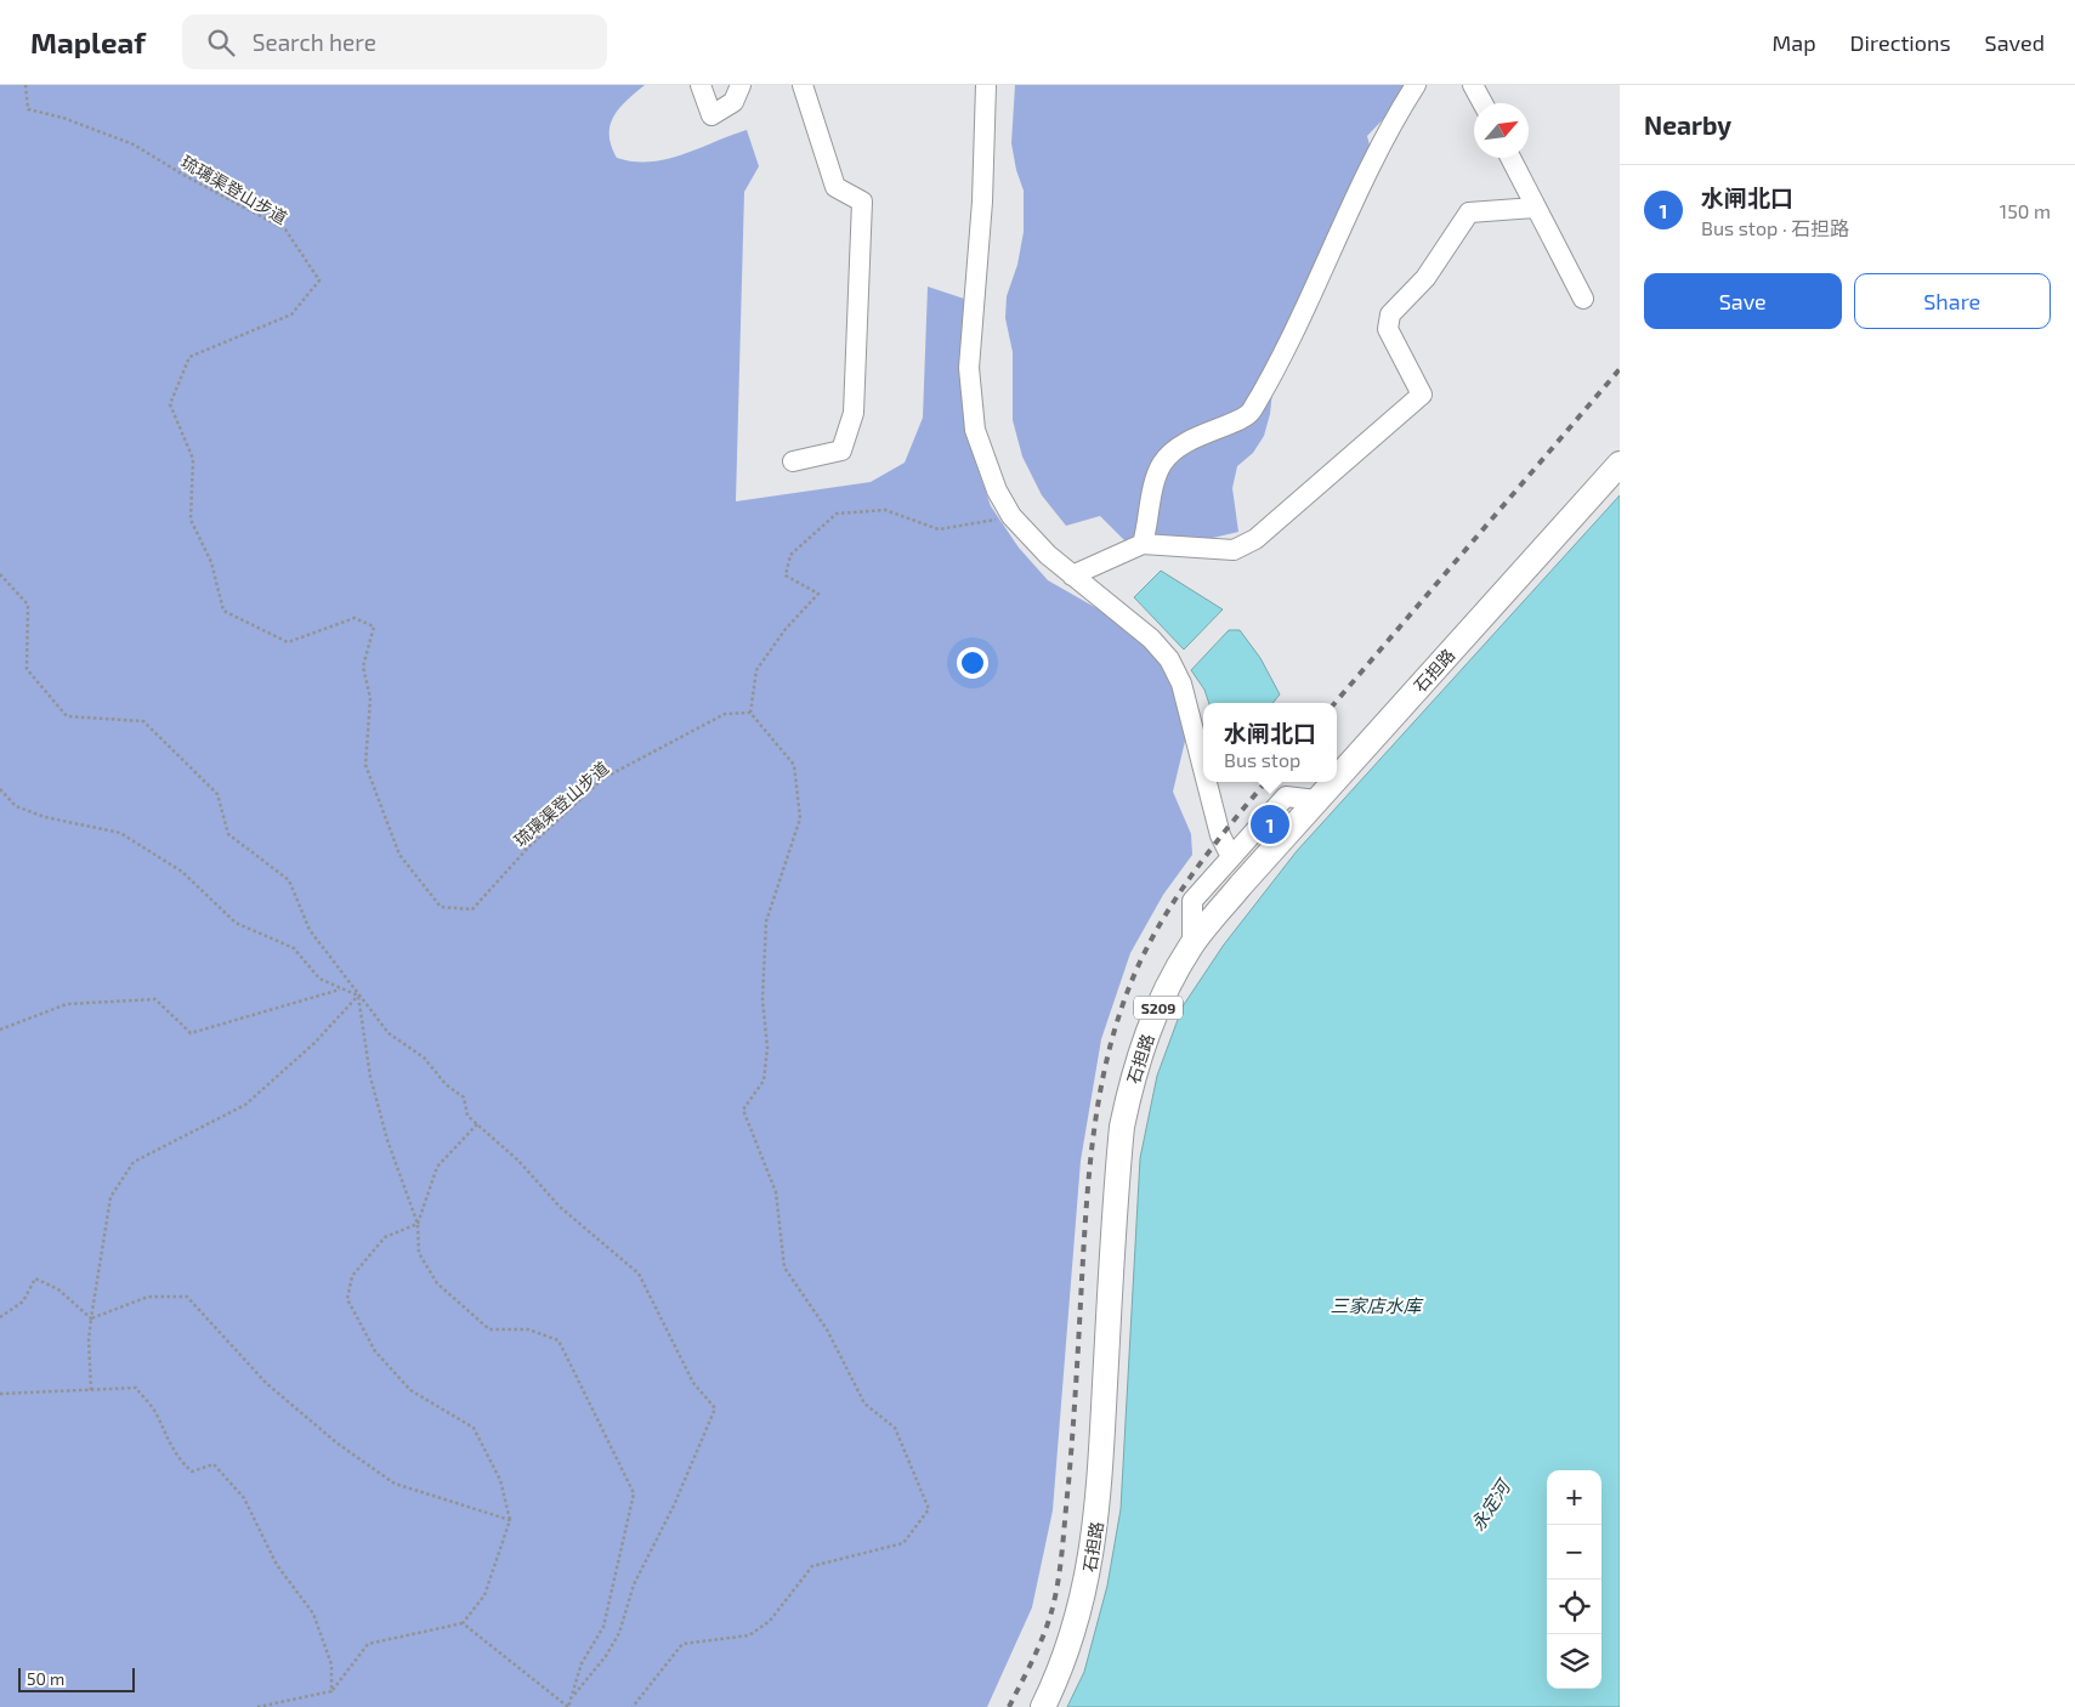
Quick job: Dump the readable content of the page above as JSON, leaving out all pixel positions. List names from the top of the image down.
{
  "streets": {
    "main road": ["石担路", "S209"],
    "path": ["琉璃渠登山步道"]
  },
  "water": ["三家店水库", "永定河"],
  "scale_bar": "50 m",
  "north": "top right",
  "page": {
    "header": "Mapleaf",
    "search": "Search here",
    "nav": ["Map", "Directions", "Saved"],
    "heading": "Nearby",
    "list": [
      {
        "mark": "1",
        "name": "水闸北口",
        "note": "Bus stop · 石担路",
        "value": "150 m"
      }
    ],
    "buttons": ["Save", "Share"],
    "popup": ["水闸北口", "Bus stop"],
    "pins": "1",
    "map_buttons": ["+", "−"],
    "scale": "50 m"
  }
}
